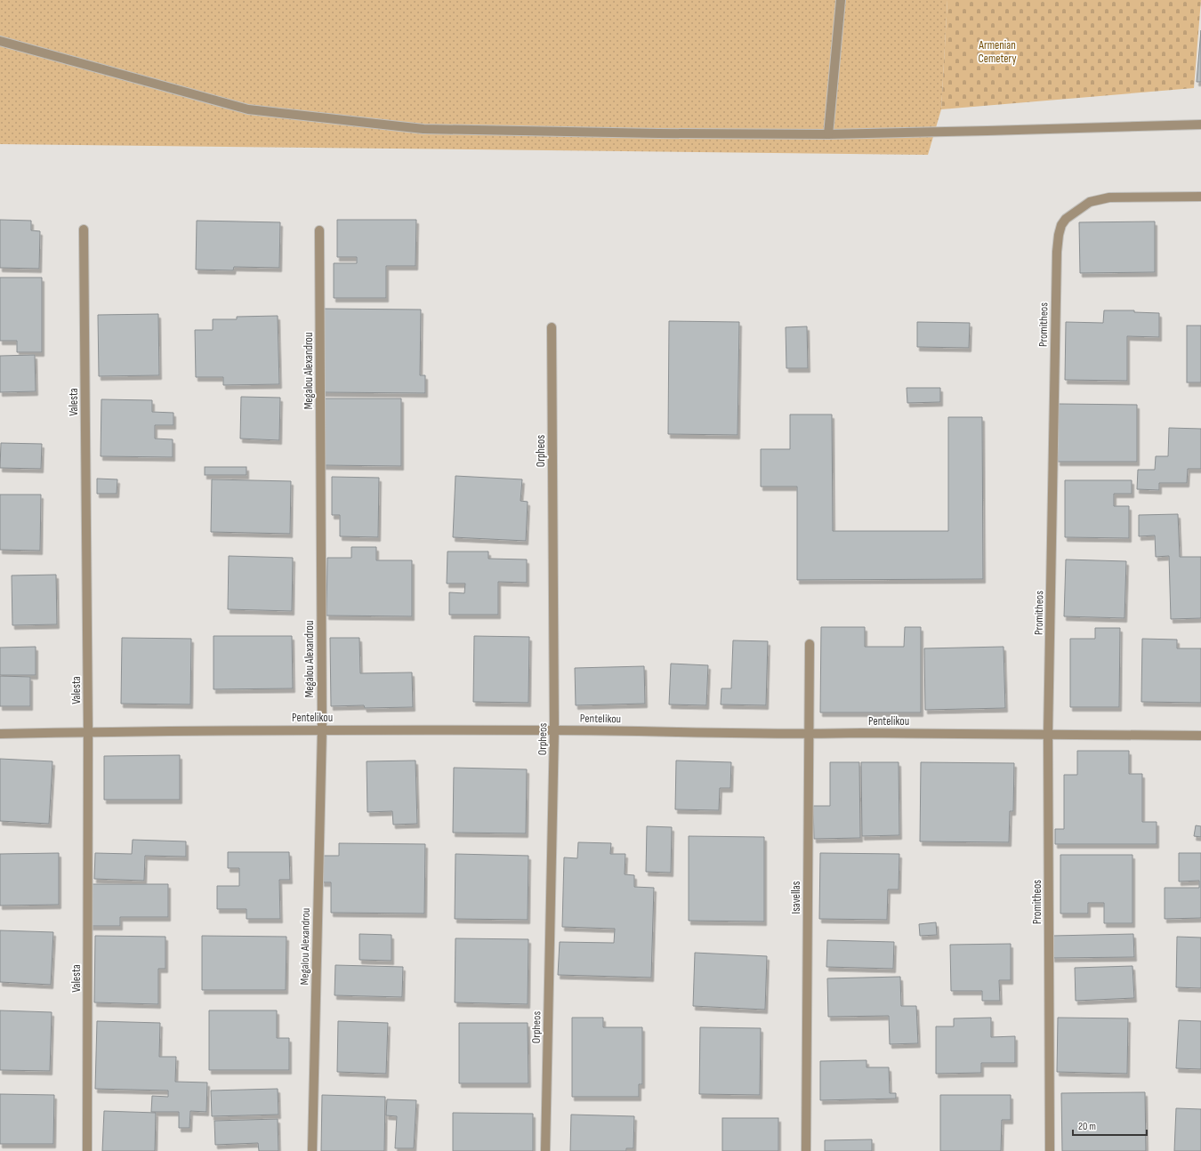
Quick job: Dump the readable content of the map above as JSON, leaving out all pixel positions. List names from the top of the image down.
{
  "streets": {
    "street": [
      "Promitheos",
      "Megalou Alexandrou",
      "Valesta",
      "Orpheos",
      "Pentelikou",
      "Isavellas"
    ]
  },
  "crossings": [
    ["Promitheos", "Pentelikou"],
    ["Megalou Alexandrou", "Pentelikou"],
    ["Valesta", "Pentelikou"],
    ["Orpheos", "Pentelikou"],
    ["Pentelikou", "Isavellas"]
  ],
  "parks": ["Armenian Cemetery"],
  "scale_bar": "20 m"
}
